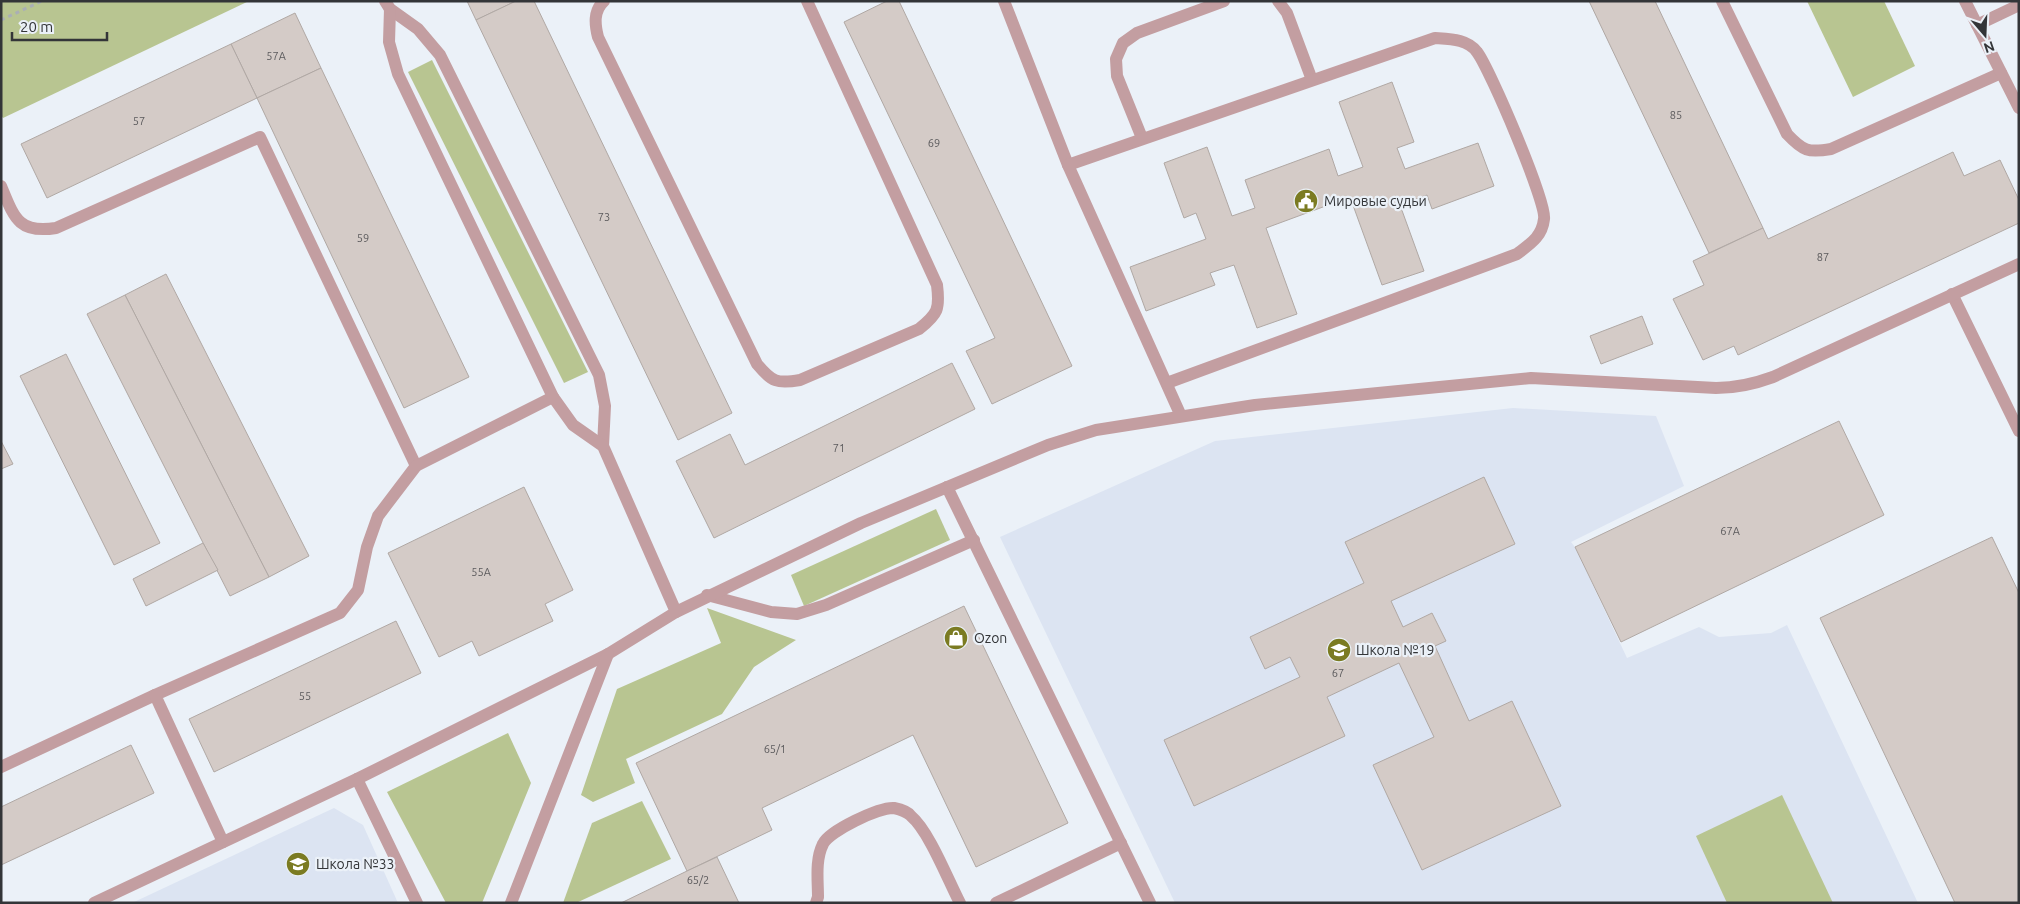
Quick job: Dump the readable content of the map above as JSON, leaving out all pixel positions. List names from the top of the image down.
{
  "places": {
    "public building": ["Мировые судьи"],
    "shop": ["Ozon"],
    "school or university": ["Школа №19", "Школа №33"]
  },
  "house_numbers": [
    "57А",
    "85",
    "57",
    "69",
    "73",
    "59",
    "87",
    "71",
    "67А",
    "55А",
    "67",
    "55",
    "65/1",
    "65/2"
  ],
  "scale_bar": "20 m",
  "north": "bottom"
}
